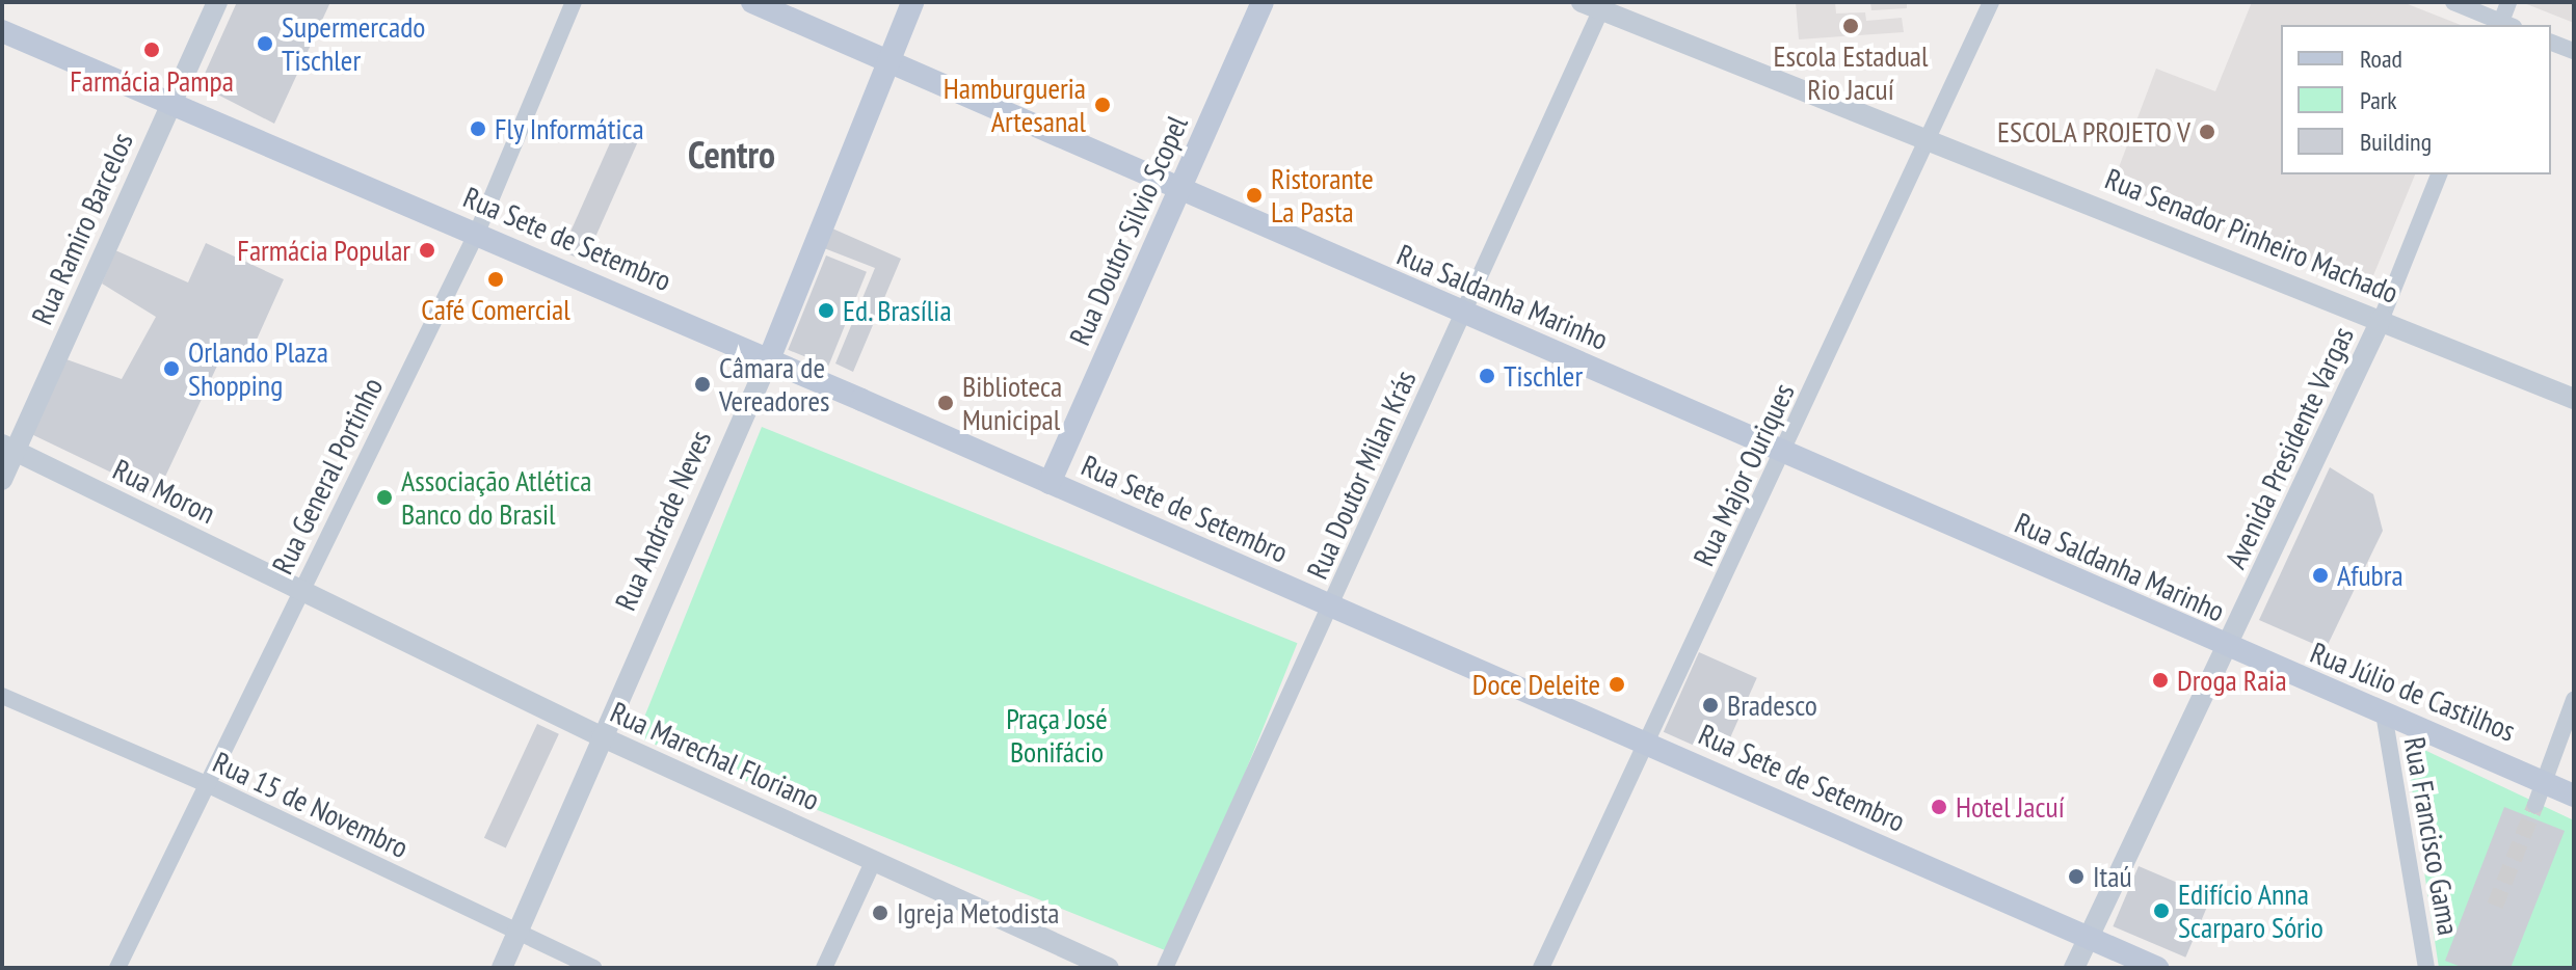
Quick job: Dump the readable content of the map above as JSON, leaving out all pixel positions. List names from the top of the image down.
{
  "streets": {
    "main road": [
      "Rua Doutor Silvio Scopel",
      "Rua Sete de Setembro",
      "Rua Saldanha Marinho",
      "Rua Andrade Neves",
      "Rua Júlio de Castilhos"
    ],
    "street": [
      "Rua Ramiro Barcelos",
      "Rua Senador Pinheiro Machado",
      "Avenida Presidente Vargas",
      "Rua Doutor Milan Krás",
      "Rua Major Ouriques",
      "Rua General Portinho",
      "Rua Moron",
      "Rua Marechal Floriano",
      "Rua 15 de Novembro",
      "Rua Francisco Gama"
    ]
  },
  "crossings": [
    ["Rua Ramiro Barcelos", "Rua Sete de Setembro"],
    ["Rua Ramiro Barcelos", "Rua Moron"],
    ["Rua Doutor Silvio Scopel", "Rua Sete de Setembro"],
    ["Rua Doutor Silvio Scopel", "Rua Saldanha Marinho"],
    ["Rua Senador Pinheiro Machado", "Avenida Presidente Vargas"],
    ["Rua Senador Pinheiro Machado", "Rua Doutor Milan Krás"],
    ["Rua Senador Pinheiro Machado", "Rua Major Ouriques"],
    ["Rua Sete de Setembro", "Avenida Presidente Vargas"],
    ["Rua Sete de Setembro", "Rua Doutor Milan Krás"],
    ["Rua Sete de Setembro", "Rua Major Ouriques"],
    ["Rua Sete de Setembro", "Rua General Portinho"],
    ["Rua Sete de Setembro", "Rua Andrade Neves"],
    ["Rua Saldanha Marinho", "Avenida Presidente Vargas"],
    ["Rua Saldanha Marinho", "Rua Doutor Milan Krás"],
    ["Rua Saldanha Marinho", "Rua Major Ouriques"],
    ["Rua Saldanha Marinho", "Rua Andrade Neves"],
    ["Rua Saldanha Marinho", "Rua Júlio de Castilhos"],
    ["Avenida Presidente Vargas", "Rua Júlio de Castilhos"],
    ["Rua General Portinho", "Rua Moron"],
    ["Rua General Portinho", "Rua Marechal Floriano"],
    ["Rua General Portinho", "Rua 15 de Novembro"],
    ["Rua Moron", "Rua Marechal Floriano"],
    ["Rua Andrade Neves", "Rua Marechal Floriano"],
    ["Rua Andrade Neves", "Rua 15 de Novembro"],
    ["Rua Júlio de Castilhos", "Rua Francisco Gama"]
  ],
  "districts": ["Centro"],
  "parks": ["Praça José Bonifácio"],
  "places": [
    "Escola Estadual Rio Jacuí",
    "Supermercado Tischler",
    "Farmácia Pampa",
    "Hamburgueria Artesanal",
    "Fly Informática",
    "ESCOLA PROJETO V",
    "Ristorante La Pasta",
    "Farmácia Popular",
    "Café Comercial",
    "Ed. Brasília",
    "Orlando Plaza Shopping",
    "Tischler",
    "Câmara de Vereadores",
    "Biblioteca Municipal",
    "Associação Atlética Banco do Brasil",
    "Afubra",
    "Droga Raia",
    "Doce Deleite",
    "Bradesco",
    "Hotel Jacuí",
    "Itaú",
    "Edifício Anna Scarparo Sório",
    "Igreja Metodista"
  ],
  "legend": ["Road", "Park", "Building"]
}
